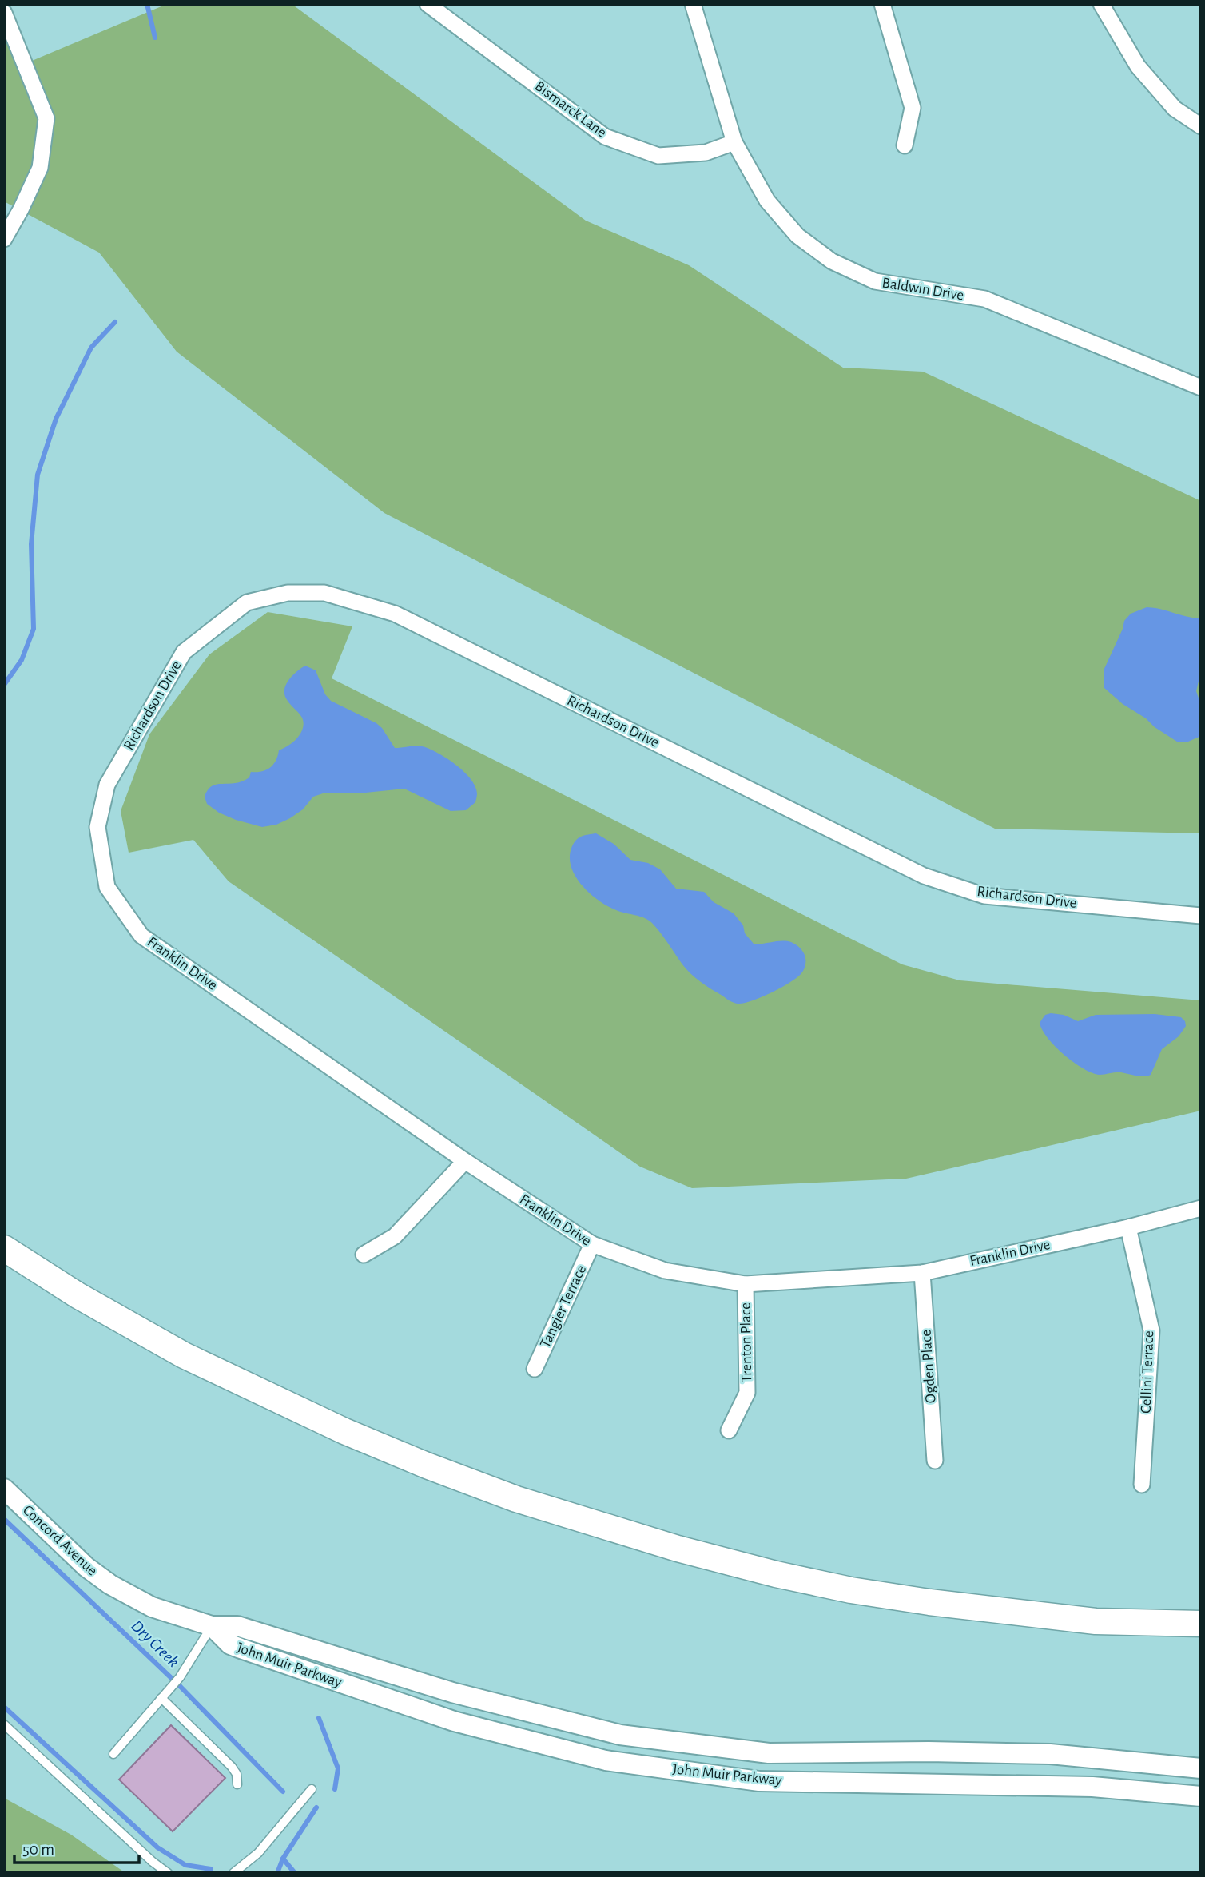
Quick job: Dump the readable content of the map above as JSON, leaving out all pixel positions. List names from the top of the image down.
{
  "streets": {
    "street": [
      "Bismarck Lane",
      "Baldwin Drive",
      "Richardson Drive",
      "Franklin Drive",
      "Tangier Terrace",
      "Trenton Place",
      "Ogden Place",
      "Cellini Terrace",
      "Concord Avenue",
      "John Muir Parkway"
    ]
  },
  "crossings": [
    ["Bismarck Lane", "Baldwin Drive"],
    ["Richardson Drive", "Franklin Drive"],
    ["Franklin Drive", "Tangier Terrace"],
    ["Franklin Drive", "Trenton Place"],
    ["Franklin Drive", "Ogden Place"],
    ["Franklin Drive", "Cellini Terrace"],
    ["Concord Avenue", "John Muir Parkway"]
  ],
  "water": ["Dry Creek"],
  "scale_bar": "50 m"
}
